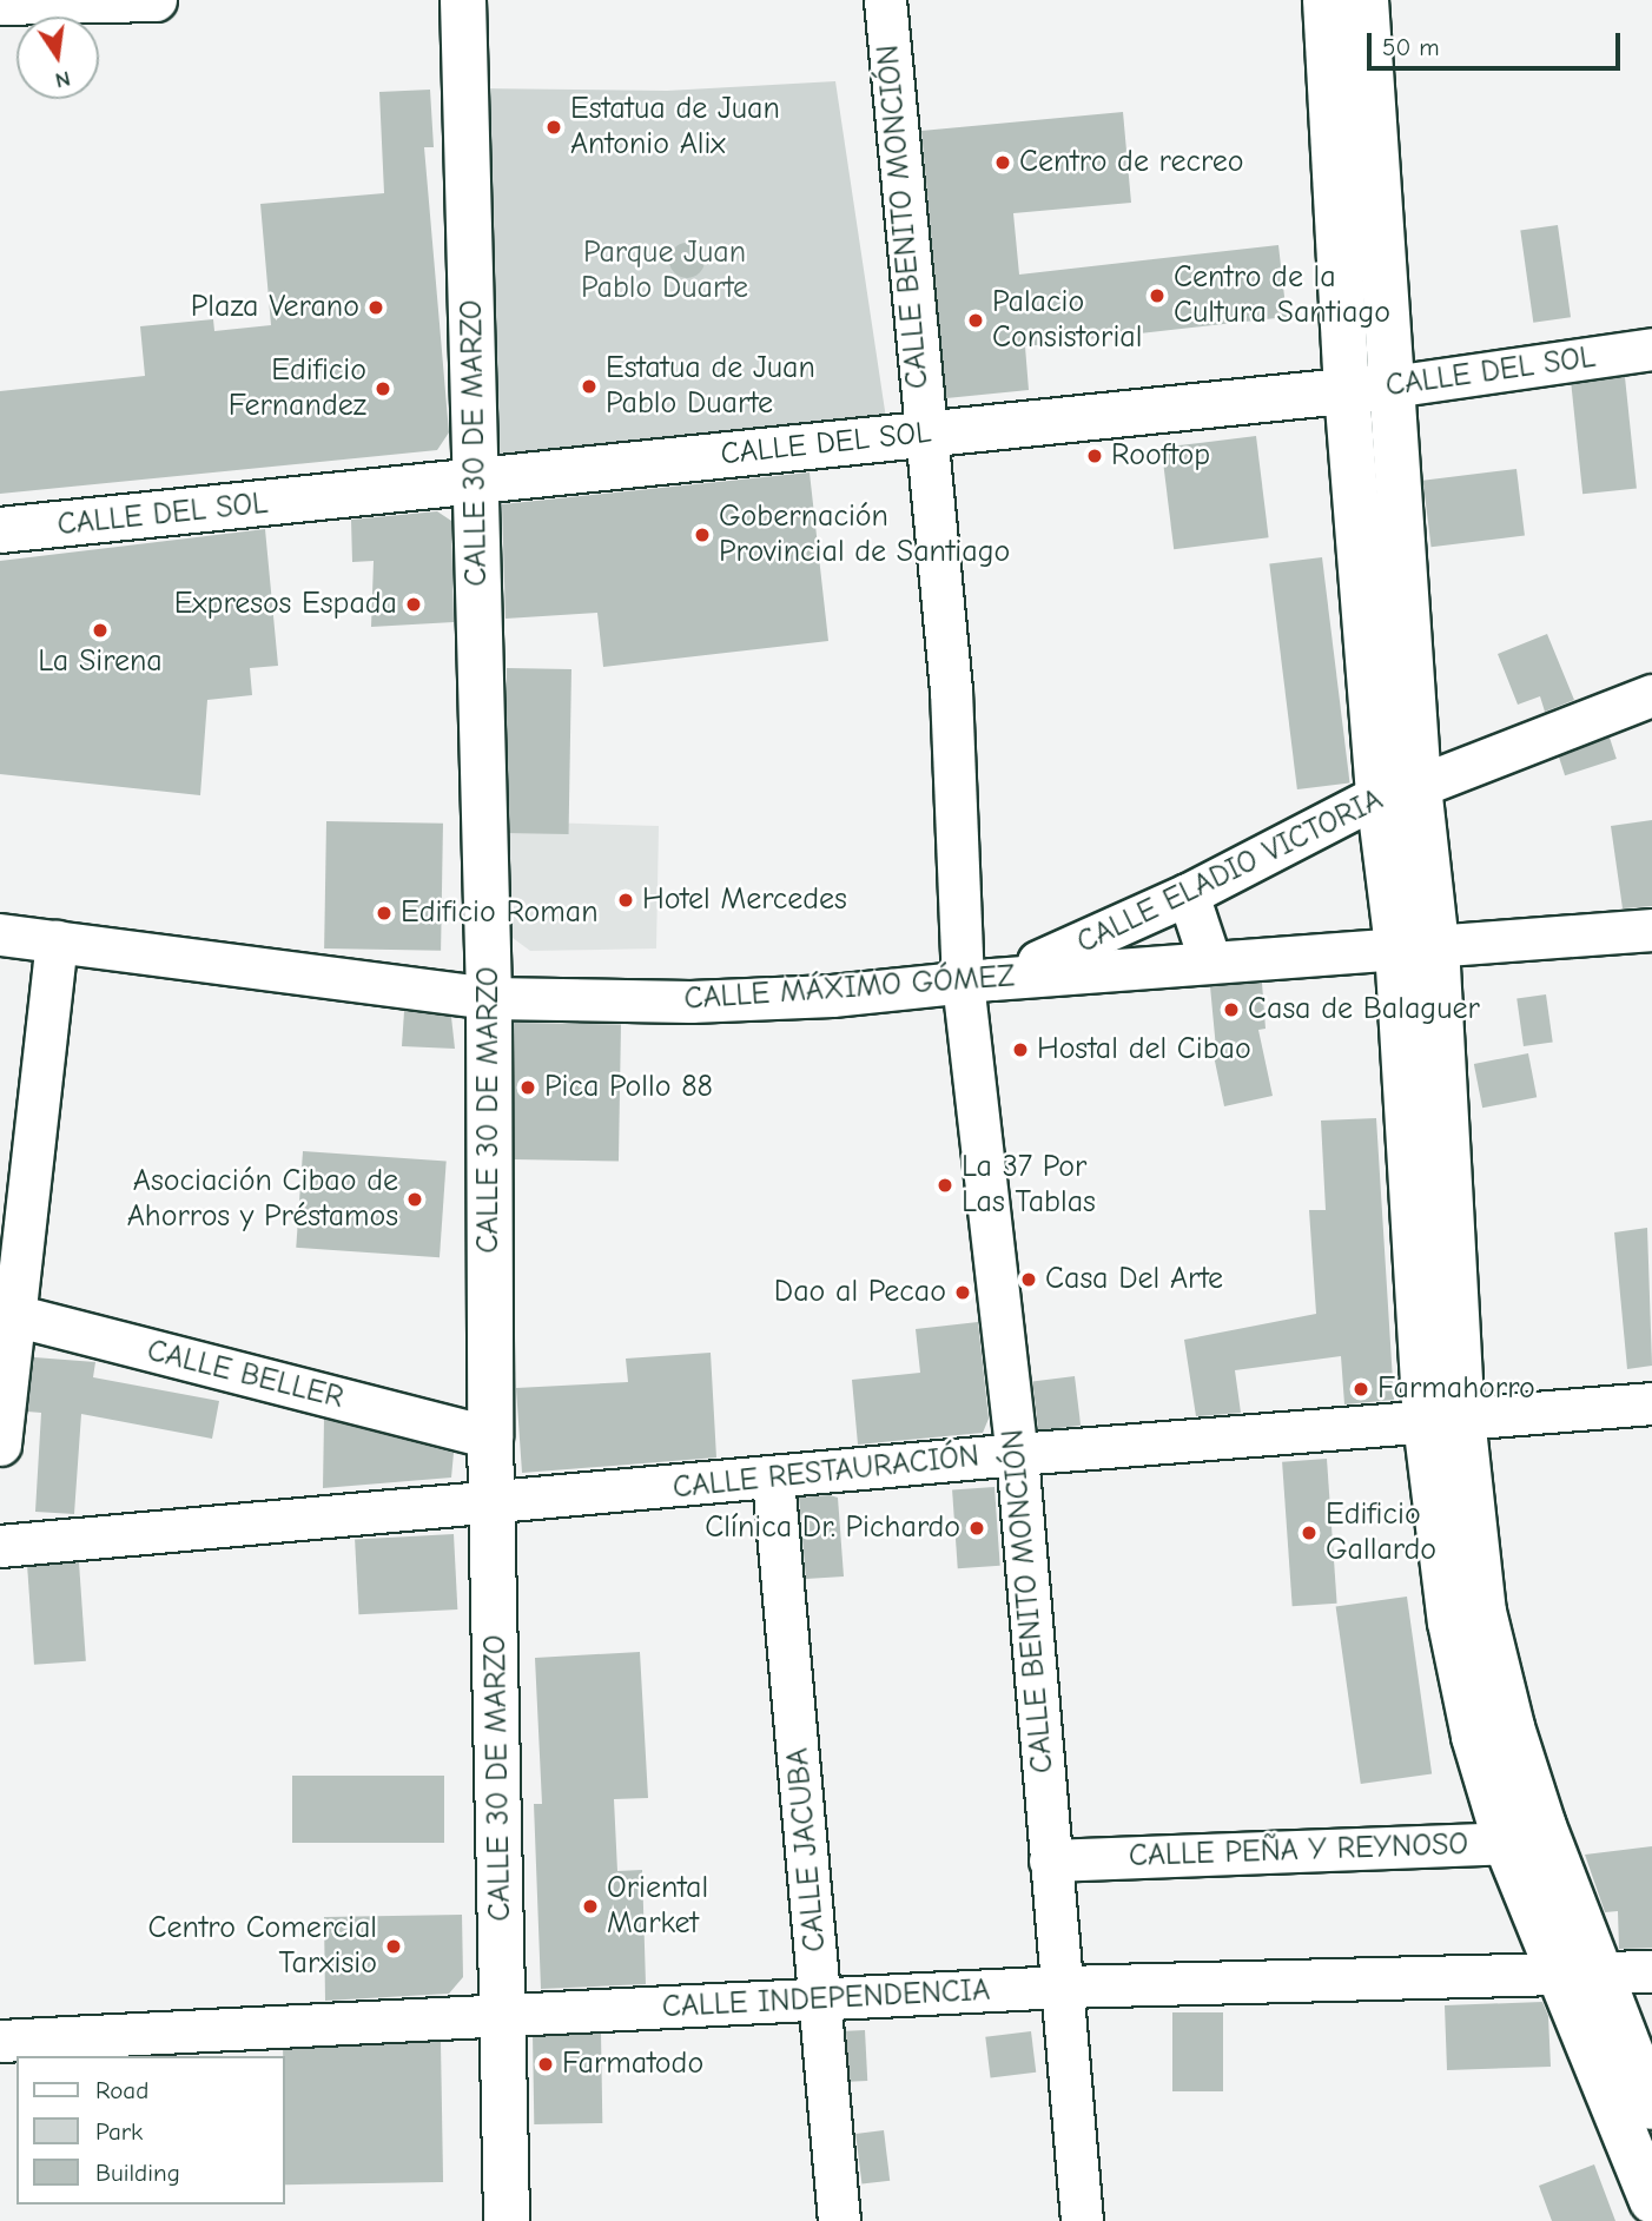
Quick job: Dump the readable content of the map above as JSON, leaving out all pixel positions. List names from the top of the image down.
{
  "streets": {
    "main road": ["CALLE DEL SOL", "CALLE 30 DE MARZO"],
    "street": [
      "CALLE BENITO MONCIÓN",
      "CALLE ELADIO VICTORIA",
      "CALLE MÁXIMO GÓMEZ",
      "CALLE BELLER",
      "CALLE RESTAURACIÓN",
      "CALLE JACUBA",
      "CALLE PEÑA Y REYNOSO",
      "CALLE INDEPENDENCIA"
    ]
  },
  "crossings": [
    ["CALLE BENITO MONCIÓN", "CALLE DEL SOL"],
    ["CALLE BENITO MONCIÓN", "CALLE ELADIO VICTORIA"],
    ["CALLE BENITO MONCIÓN", "CALLE MÁXIMO GÓMEZ"],
    ["CALLE BENITO MONCIÓN", "CALLE RESTAURACIÓN"],
    ["CALLE BENITO MONCIÓN", "CALLE PEÑA Y REYNOSO"],
    ["CALLE BENITO MONCIÓN", "CALLE INDEPENDENCIA"],
    ["CALLE DEL SOL", "CALLE 30 DE MARZO"],
    ["CALLE 30 DE MARZO", "CALLE MÁXIMO GÓMEZ"],
    ["CALLE 30 DE MARZO", "CALLE BELLER"],
    ["CALLE 30 DE MARZO", "CALLE RESTAURACIÓN"],
    ["CALLE 30 DE MARZO", "CALLE INDEPENDENCIA"],
    ["CALLE ELADIO VICTORIA", "CALLE MÁXIMO GÓMEZ"],
    ["CALLE RESTAURACIÓN", "CALLE JACUBA"],
    ["CALLE JACUBA", "CALLE INDEPENDENCIA"]
  ],
  "parks": ["Parque Juan Pablo Duarte"],
  "places": [
    "Estatua de Juan Antonio Alix",
    "Centro de recreo",
    "Centro de la Cultura Santiago",
    "Plaza Verano",
    "Palacio Consistorial",
    "Estatua de Juan Pablo Duarte",
    "Edificio Fernandez",
    "Rooftop",
    "Gobernación Provincial de Santiago",
    "Expresos Espada",
    "La Sirena",
    "Hotel Mercedes",
    "Edificio Roman",
    "Casa de Balaguer",
    "Hostal del Cibao",
    "Pica Pollo 88",
    "La 37 Por Las Tablas",
    "Asociación Cibao de Ahorros y Préstamos",
    "Casa Del Arte",
    "Dao al Pecao",
    "Farmahorro",
    "Clínica Dr. Pichardo",
    "Edificio Gallardo",
    "Oriental Market",
    "Centro Comercial Tarxisio",
    "Farmatodo"
  ],
  "legend": ["Road", "Park", "Building"],
  "scale_bar": "50 m",
  "north": "bottom"
}
